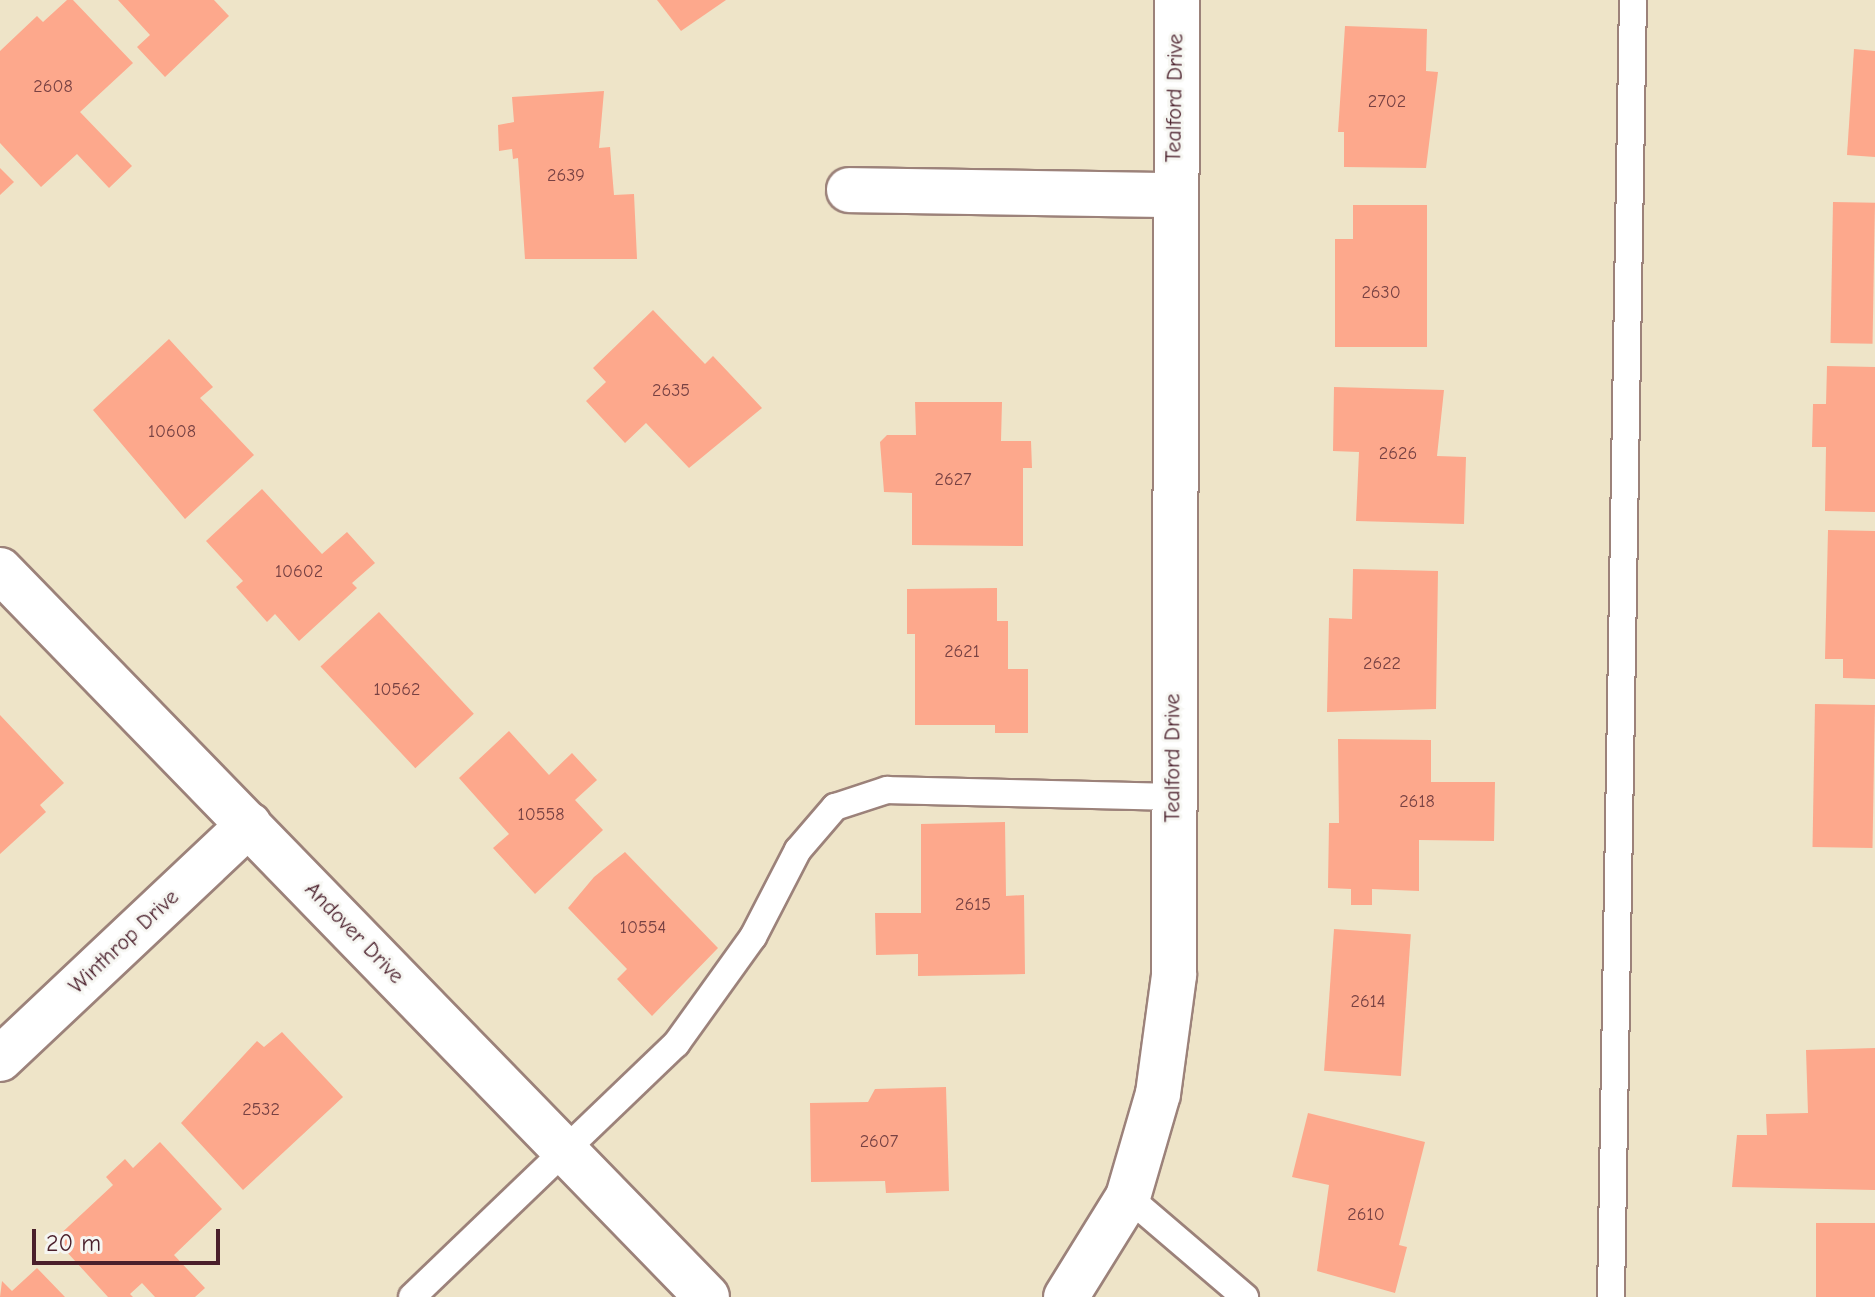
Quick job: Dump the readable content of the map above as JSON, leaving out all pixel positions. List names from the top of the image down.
{
  "streets": {
    "street": ["Tealford Drive", "Andover Drive", "Winthrop Drive"]
  },
  "crossings": [
    ["Andover Drive", "Winthrop Drive"]
  ],
  "house_numbers": [
    "2608",
    "2702",
    "2639",
    "2630",
    "2635",
    "10608",
    "2626",
    "2627",
    "10602",
    "2621",
    "2622",
    "10562",
    "2618",
    "10558",
    "2615",
    "10554",
    "2614",
    "2532",
    "2607",
    "2610"
  ],
  "scale_bar": "20 m"
}
